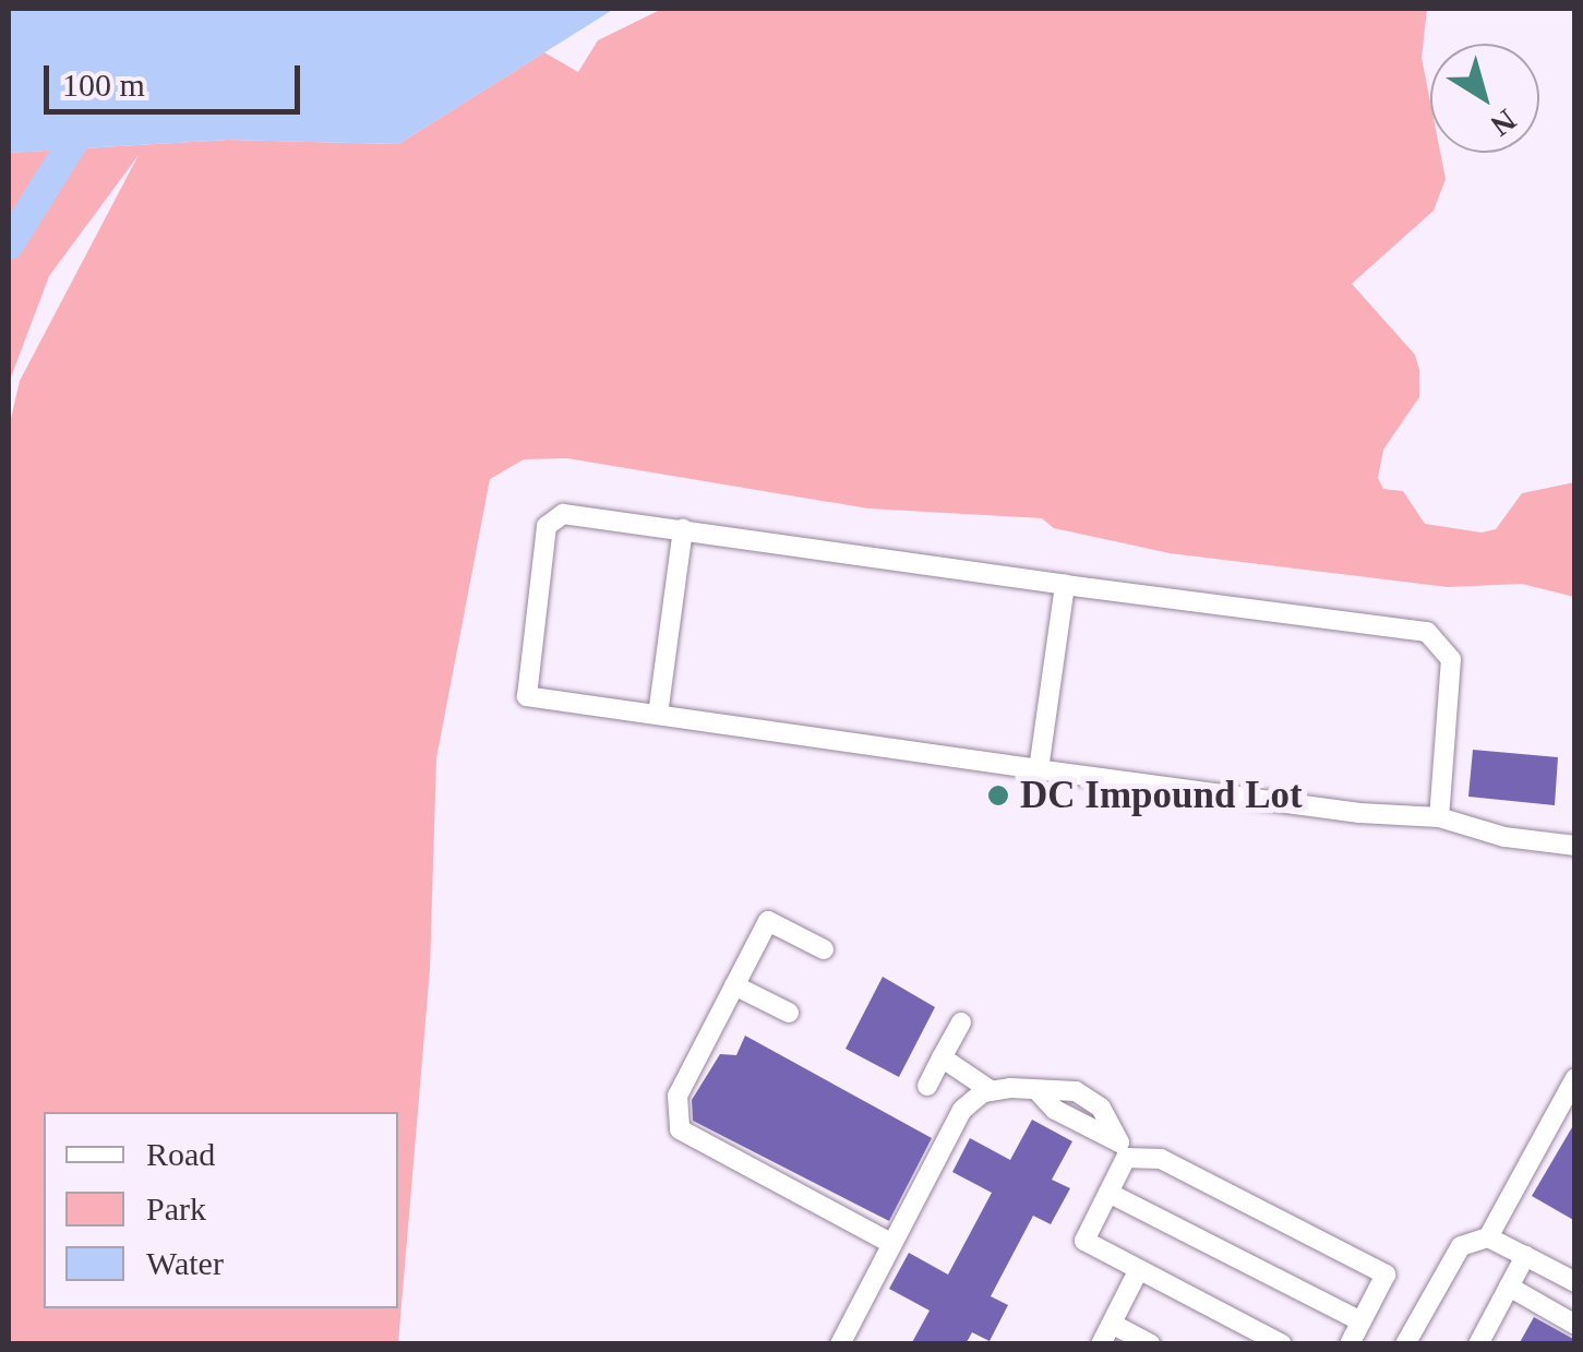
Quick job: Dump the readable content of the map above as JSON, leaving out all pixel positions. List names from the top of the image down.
{
  "places": ["DC Impound Lot"],
  "legend": ["Road", "Park", "Water"],
  "scale_bar": "100 m",
  "north": "bottom right"
}
